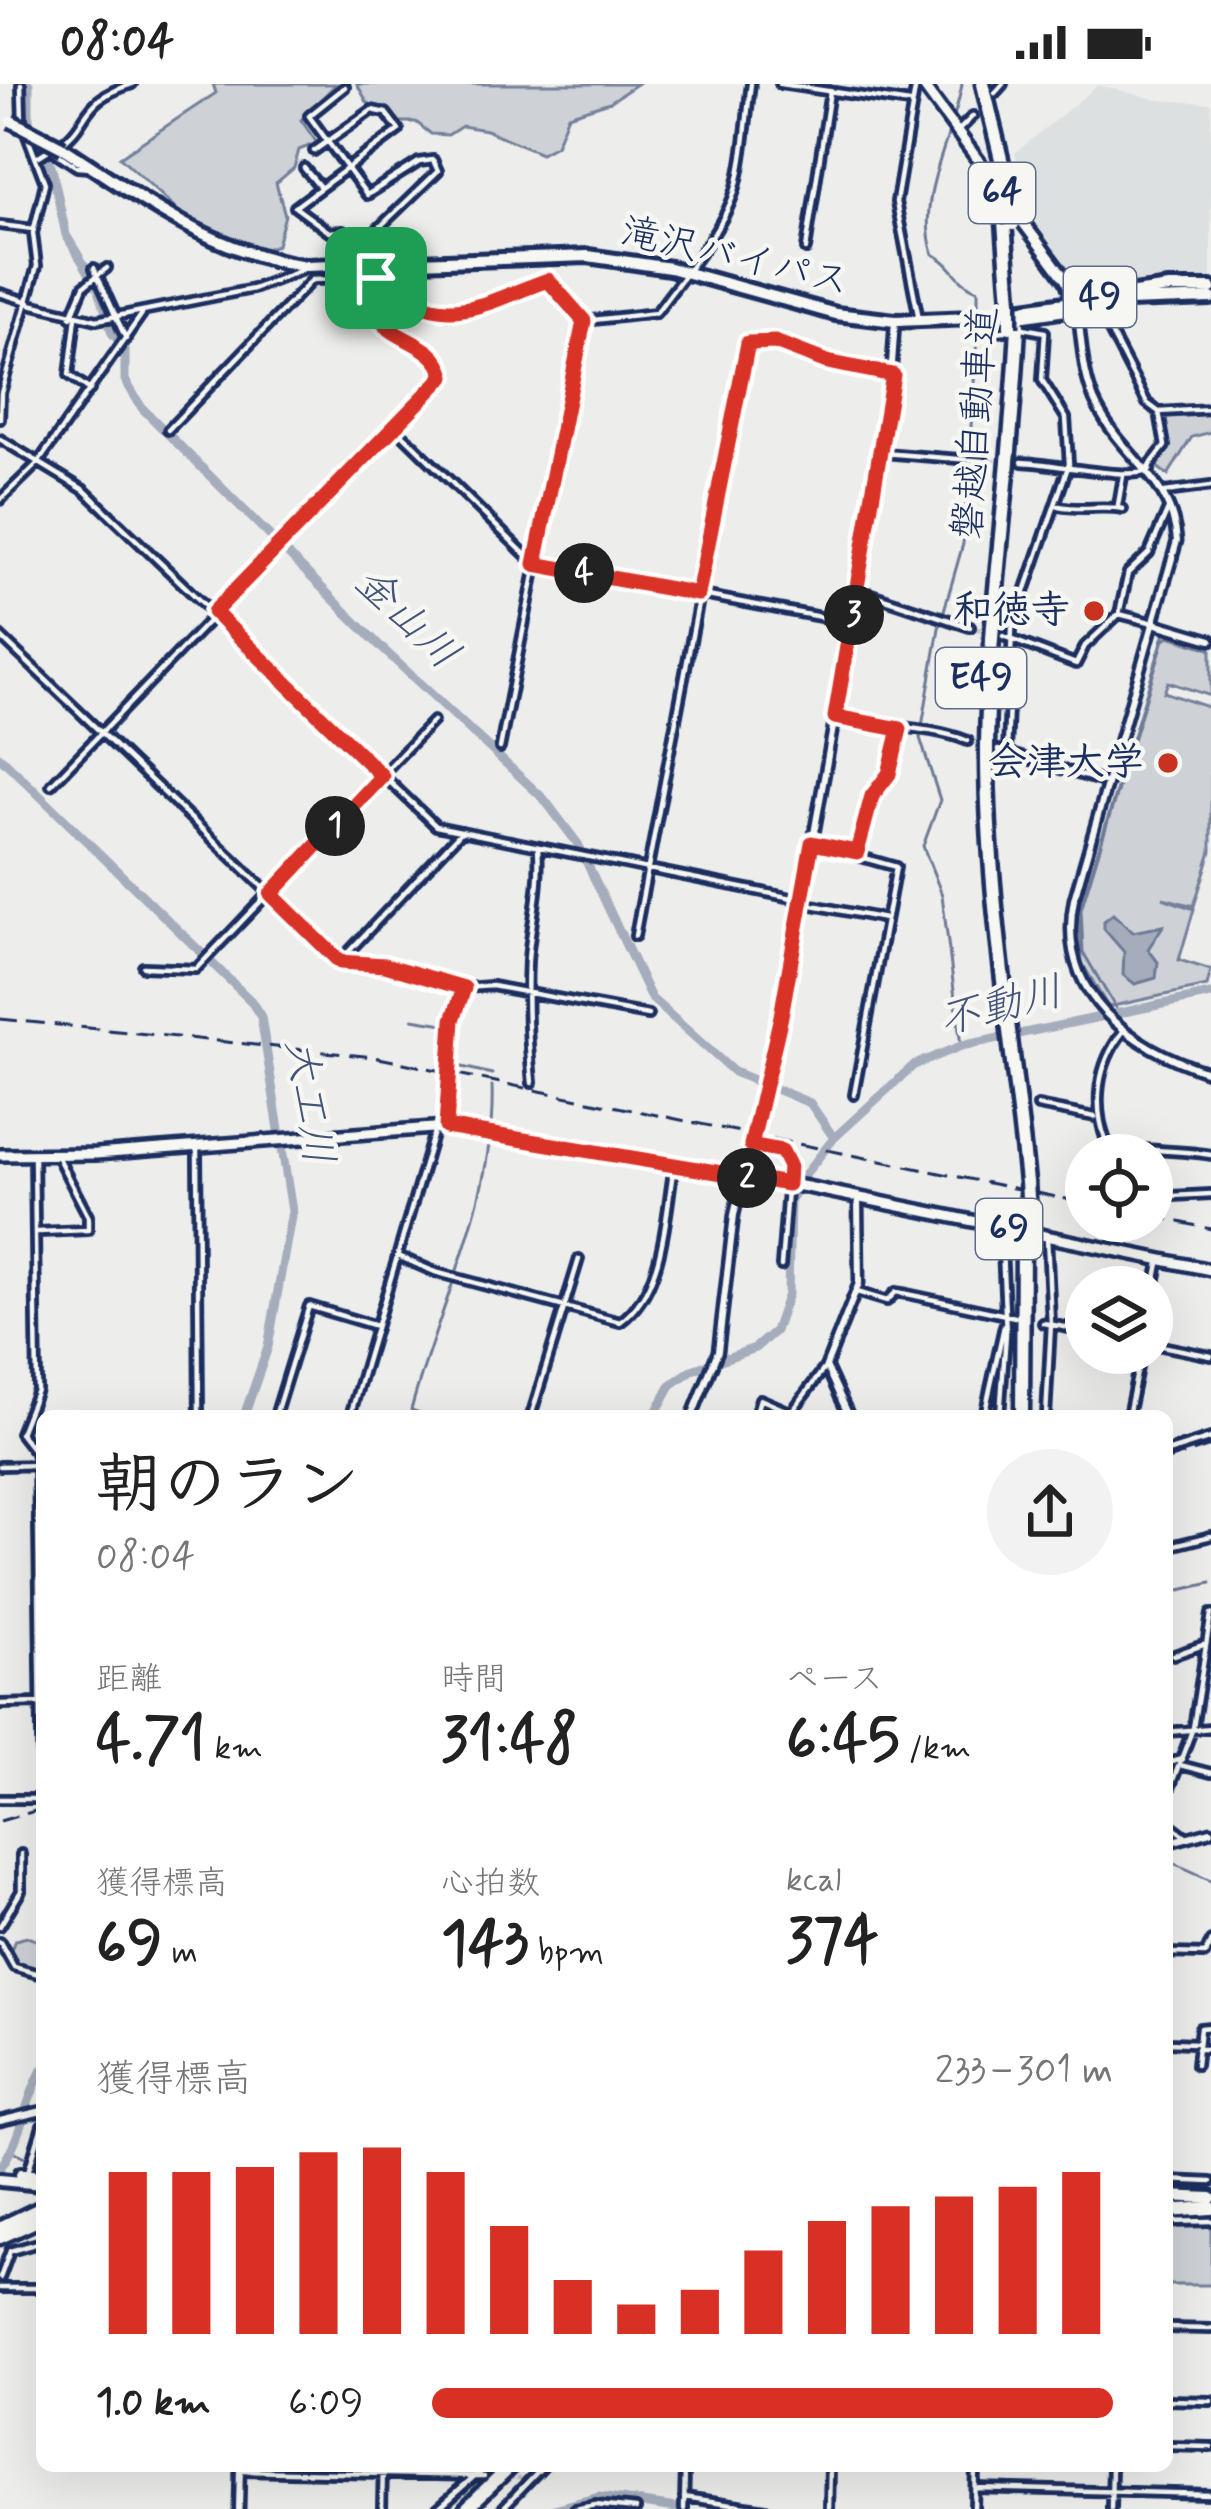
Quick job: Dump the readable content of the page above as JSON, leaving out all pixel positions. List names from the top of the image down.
{
  "streets": {
    "highway": [
      "滝沢バイパス",
      "49",
      "磐越自動車道",
      "E49"
    ],
    "main road": ["64", "69"]
  },
  "crossings": [
    ["64", "滝沢バイパス"]
  ],
  "water": ["金山川", "不動川", "大工川"],
  "places": ["和徳寺", "会津大学"],
  "page": {
    "status": "08:04",
    "pins": [
      "4",
      "3",
      "1",
      "2"
    ],
    "heading": ["朝のラン", "08:04"],
    "stats": [
      ["距離", "4.71 km"],
      ["時間", "31:48"],
      ["ペース", "6:45 /km"],
      ["獲得標高", "69 m"],
      ["心拍数", "143 bpm"],
      ["kcal", "374"]
    ],
    "chart": ["獲得標高", "233–301 m"],
    "list": [
      {
        "name": "1.0 km",
        "note": "6:09"
      }
    ]
  }
}
